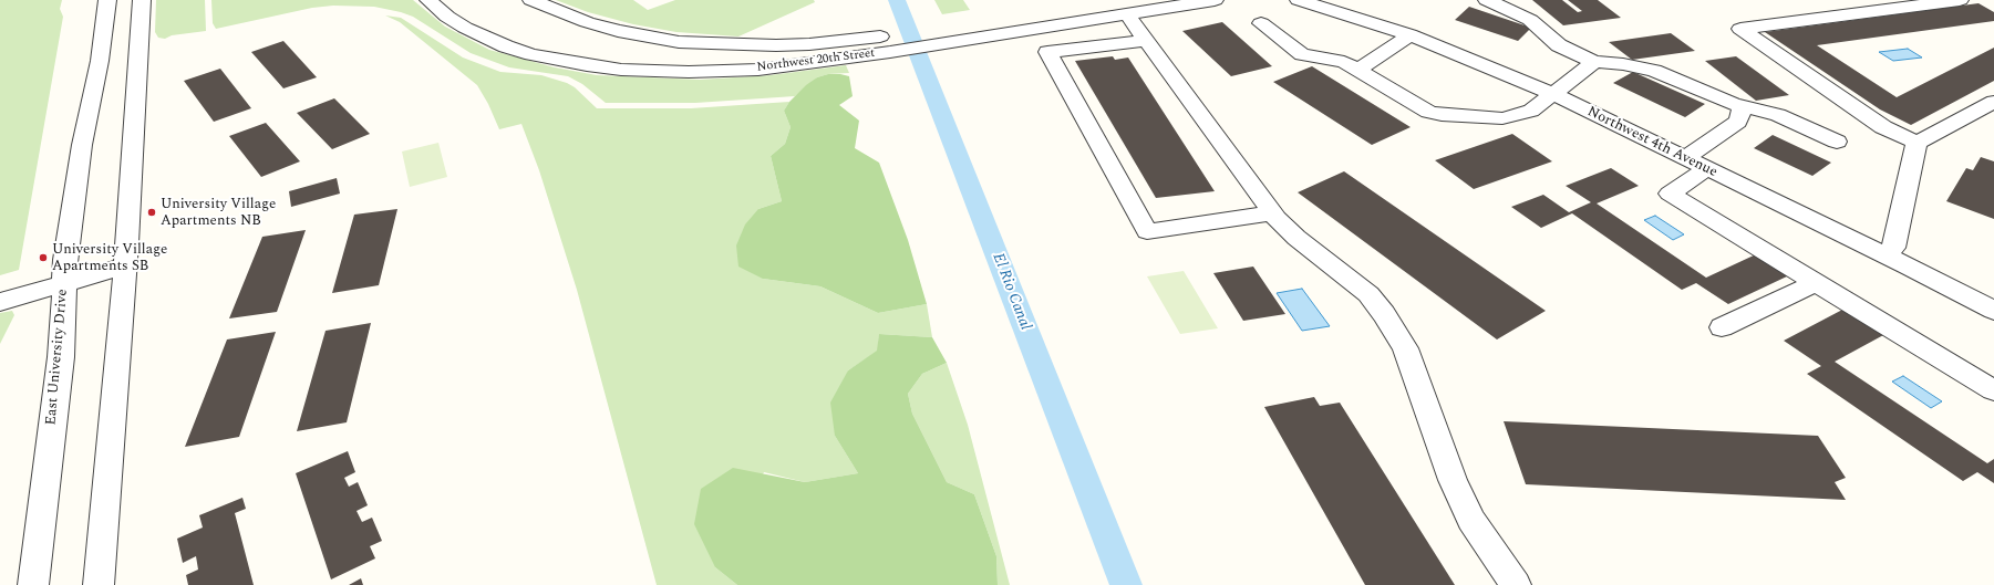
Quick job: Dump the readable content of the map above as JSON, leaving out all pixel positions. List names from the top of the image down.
{
  "streets": {
    "street": ["Northwest 20th Street", "Northwest 4th Avenue", "East University Drive"]
  },
  "water": ["El Rio Canal"],
  "places": ["University Village Apartments NB", "University Village Apartments SB"]
}
